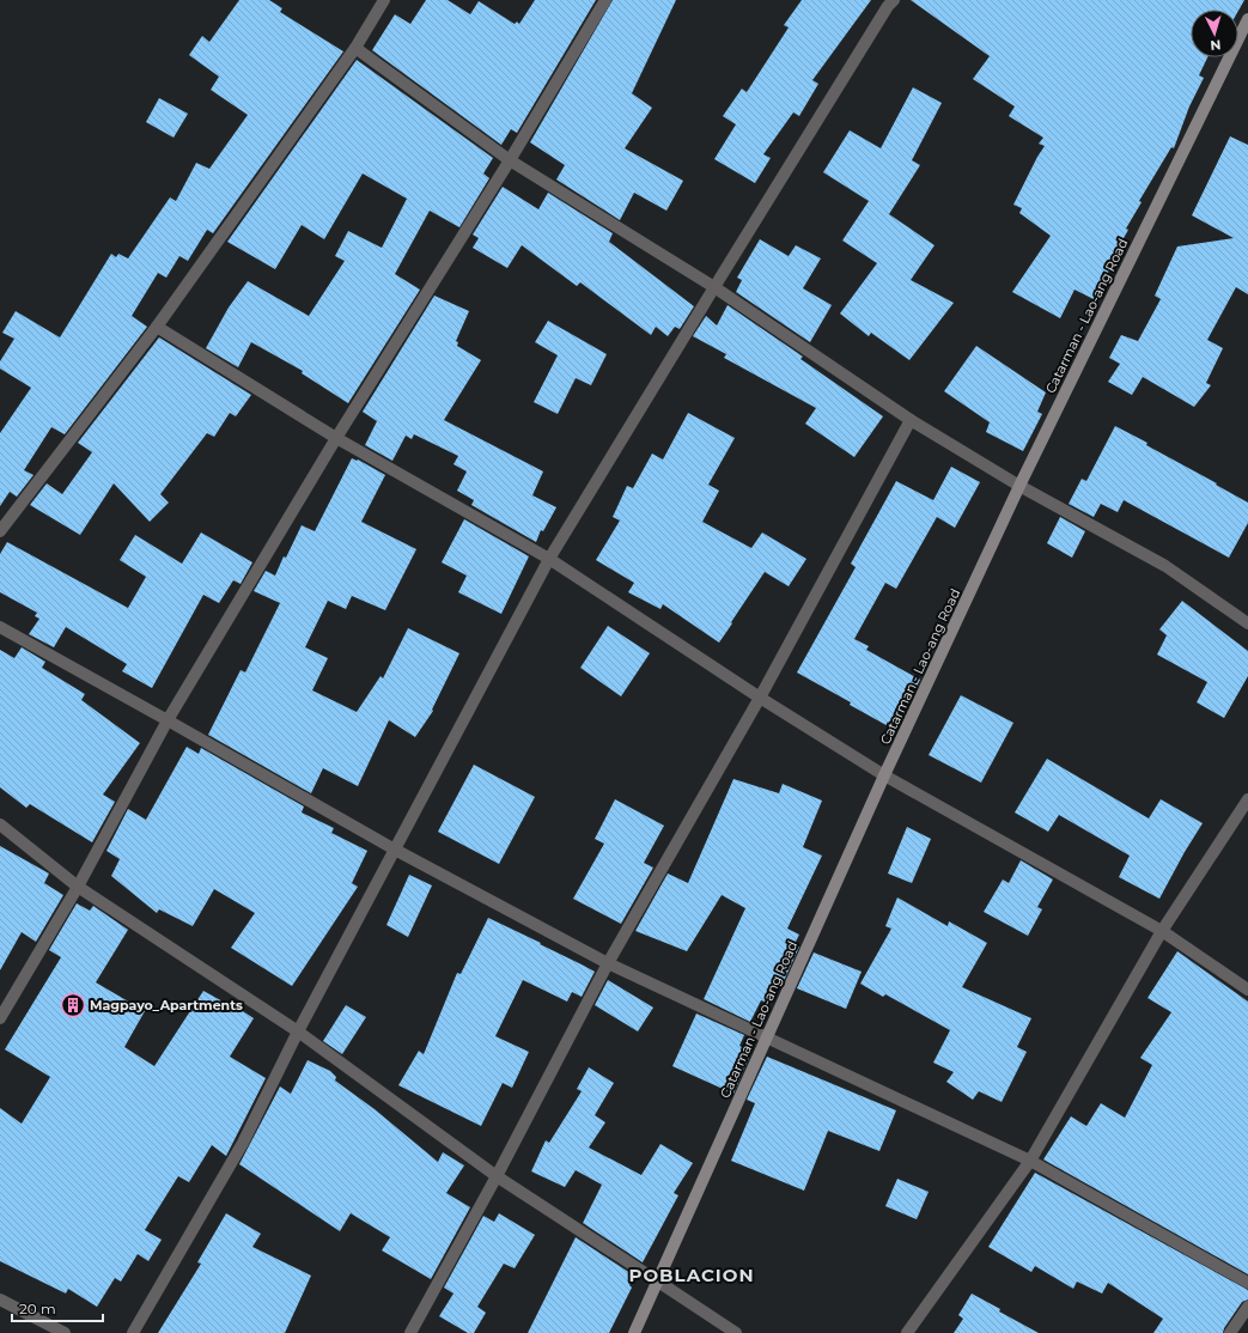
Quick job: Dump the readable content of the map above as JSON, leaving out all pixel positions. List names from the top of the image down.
{
  "streets": {
    "main road": ["Catarman - Lao-ang Road"]
  },
  "districts": ["POBLACION"],
  "places": {
    "building": ["Magpayo_Apartments"]
  },
  "scale_bar": "20 m",
  "north": "bottom"
}
